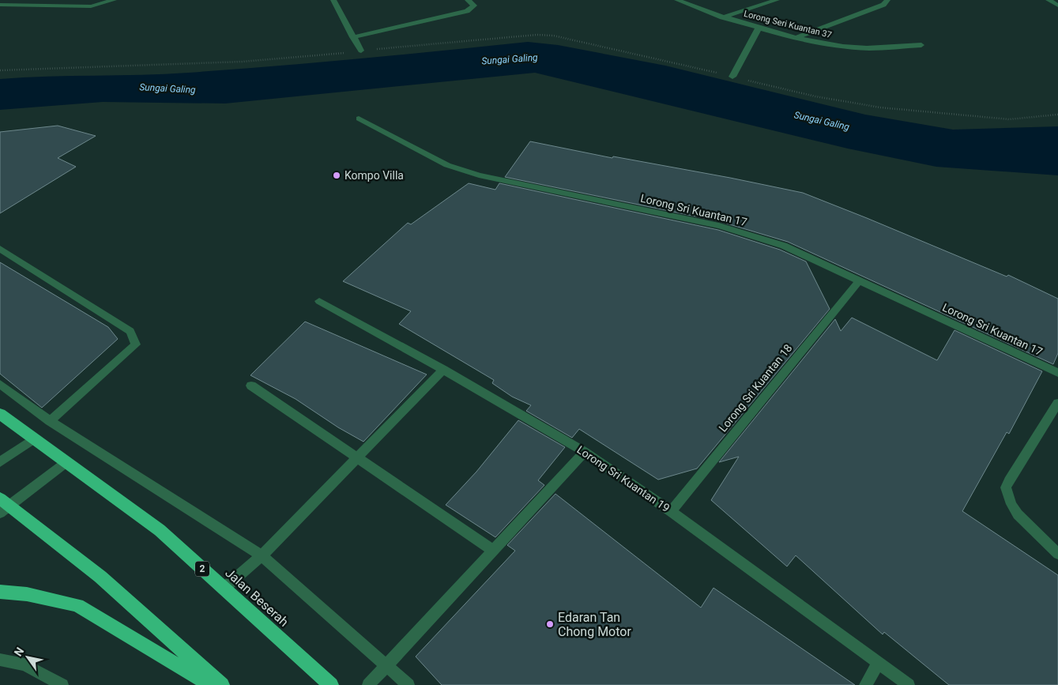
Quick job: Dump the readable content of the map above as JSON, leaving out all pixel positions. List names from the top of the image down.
{
  "streets": {
    "highway": ["2", "Jalan Beserah"],
    "street": [
      "Lorong Seri Kuantan 37",
      "Lorong Sri Kuantan 17",
      "Lorong Sri Kuantan 18",
      "Lorong Sri Kuantan 19"
    ]
  },
  "crossings": [
    ["Lorong Sri Kuantan 17", "Lorong Sri Kuantan 18"],
    ["Lorong Sri Kuantan 18", "Lorong Sri Kuantan 19"]
  ],
  "water": ["Sungai Galing"],
  "places": ["Kompo Villa", "Edaran Tan Chong Motor"],
  "north": "top left"
}
